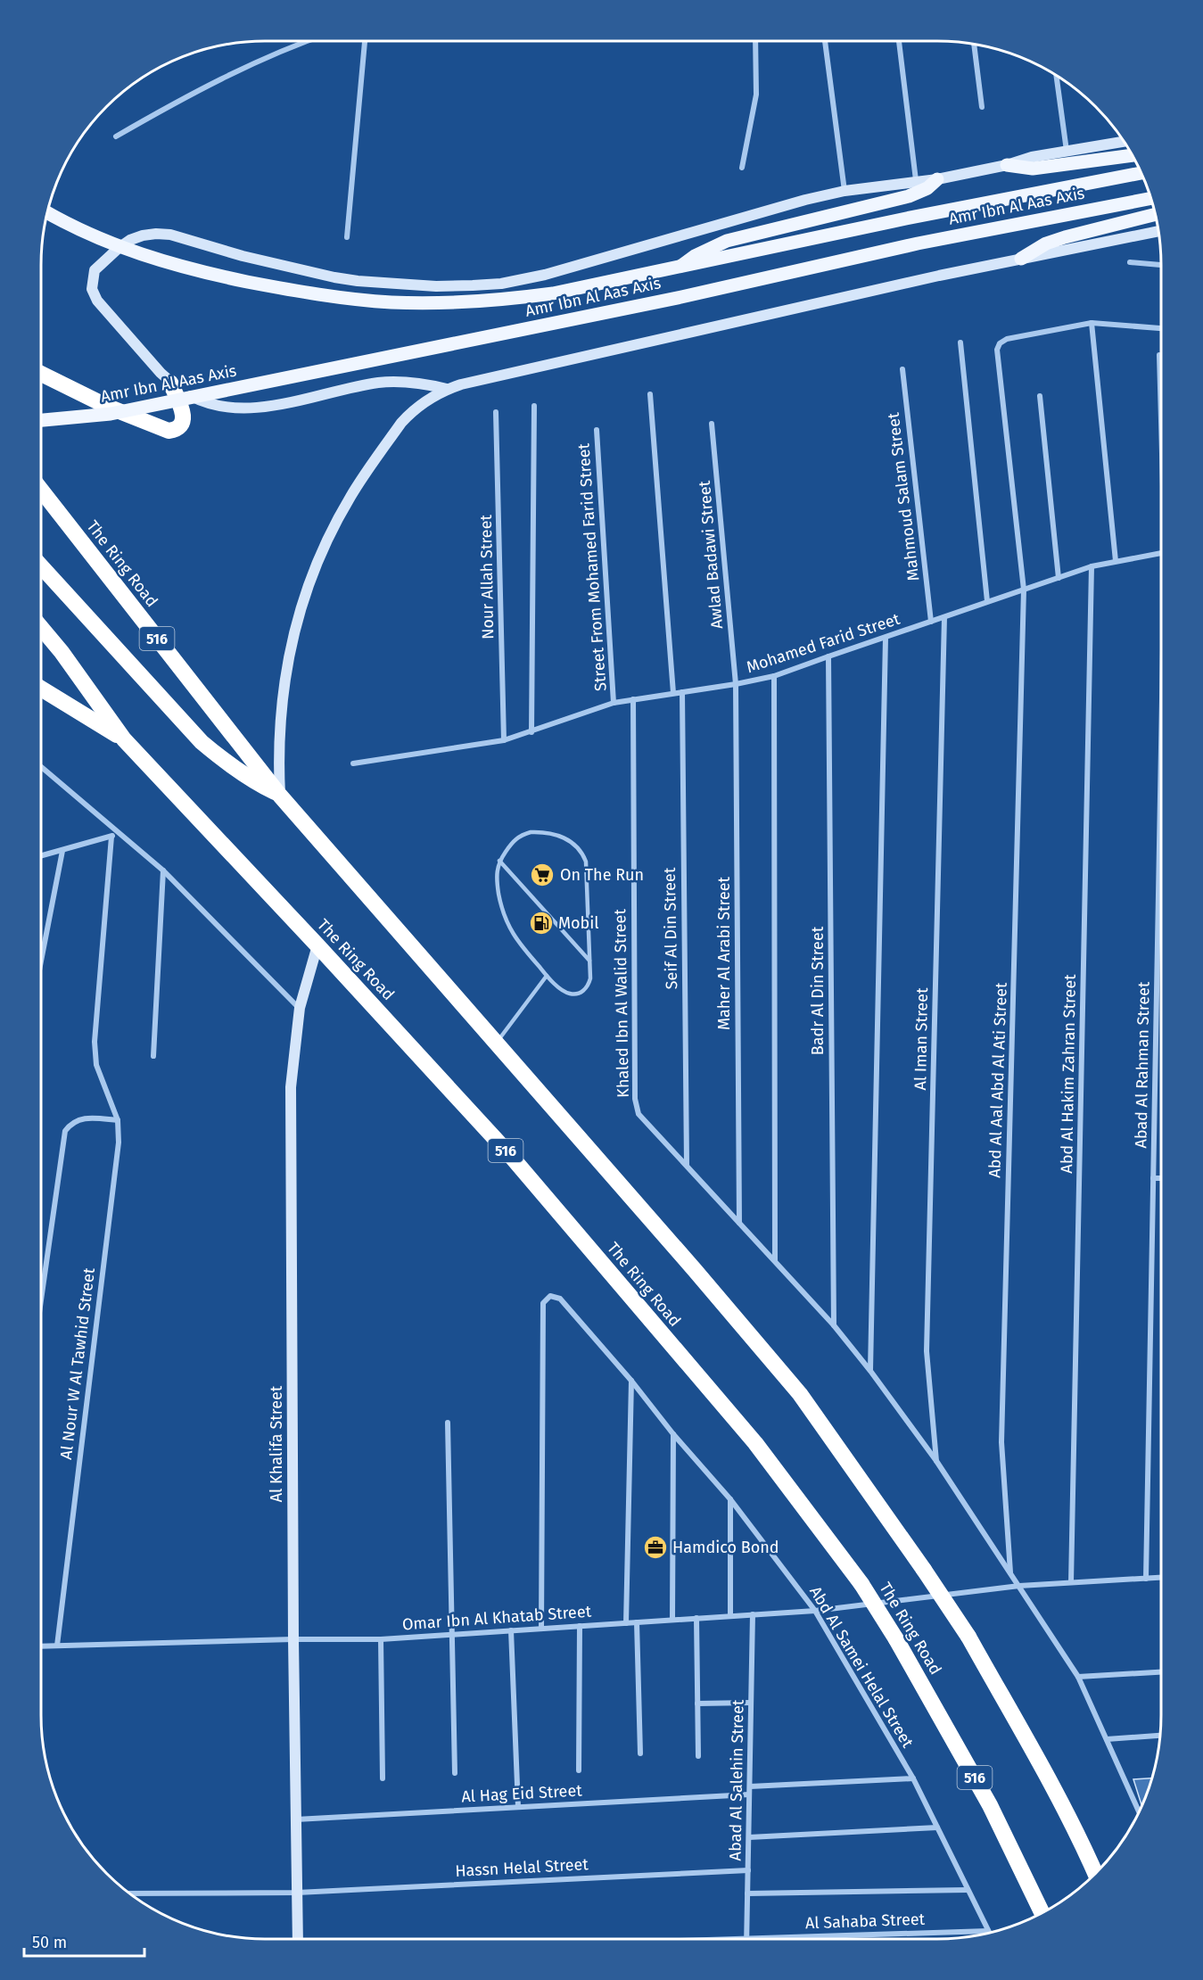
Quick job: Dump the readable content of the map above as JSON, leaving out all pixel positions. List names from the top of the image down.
{
  "streets": {
    "highway": ["The Ring Road", "516"],
    "main road": ["Amr Ibn Al Aas Axis"],
    "street": [
      "Mahmoud Salam Street",
      "Awlad Badawi Street",
      "Street From Mohamed Farid Street",
      "Nour Allah Street",
      "Mohamed Farid Street",
      "Seif Al Din Street",
      "Maher Al Arabi Street",
      "Badr Al Din Street",
      "Khaled Ibn Al Walid Street",
      "Al Iman Street",
      "Abad Al Rahman Street",
      "Abd Al Hakim Zahran Street",
      "Abd Al Aal Abd Al Ati Street",
      "Al Nour W Al Tawhid Street",
      "Al Khalifa Street",
      "Omar Ibn Al Khatab Street",
      "Abd Al Samei Helal Street",
      "Abad Al Salehin Street",
      "Al Hag Eid Street",
      "Hassn Helal Street",
      "Al Sahaba Street"
    ]
  },
  "crossings": [
    ["Mahmoud Salam Street", "Mohamed Farid Street"],
    ["Awlad Badawi Street", "Mohamed Farid Street"],
    ["Awlad Badawi Street", "Maher Al Arabi Street"],
    ["The Ring Road", "Al Khalifa Street"],
    ["Street From Mohamed Farid Street", "Mohamed Farid Street"],
    ["Nour Allah Street", "Mohamed Farid Street"],
    ["Mohamed Farid Street", "Seif Al Din Street"],
    ["Mohamed Farid Street", "Maher Al Arabi Street"],
    ["Mohamed Farid Street", "Badr Al Din Street"],
    ["Mohamed Farid Street", "Khaled Ibn Al Walid Street"],
    ["Mohamed Farid Street", "Al Iman Street"],
    ["Mohamed Farid Street", "Abd Al Hakim Zahran Street"],
    ["Mohamed Farid Street", "Abd Al Aal Abd Al Ati Street"],
    ["Seif Al Din Street", "Khaled Ibn Al Walid Street"],
    ["Abad Al Rahman Street", "Omar Ibn Al Khatab Street"],
    ["Abd Al Hakim Zahran Street", "Omar Ibn Al Khatab Street"],
    ["Al Nour W Al Tawhid Street", "Omar Ibn Al Khatab Street"],
    ["Al Khalifa Street", "Omar Ibn Al Khatab Street"],
    ["Al Khalifa Street", "Al Hag Eid Street"],
    ["Al Khalifa Street", "Hassn Helal Street"],
    ["Omar Ibn Al Khatab Street", "Abd Al Samei Helal Street"],
    ["Omar Ibn Al Khatab Street", "Abad Al Salehin Street"],
    ["Abad Al Salehin Street", "Al Hag Eid Street"],
    ["Abad Al Salehin Street", "Hassn Helal Street"],
    ["Abad Al Salehin Street", "Al Sahaba Street"]
  ],
  "places": {
    "supermarket": ["On The Run"],
    "fuel station": ["Mobil"],
    "office": ["Hamdico Bond"]
  },
  "scale_bar": "50 m"
}
